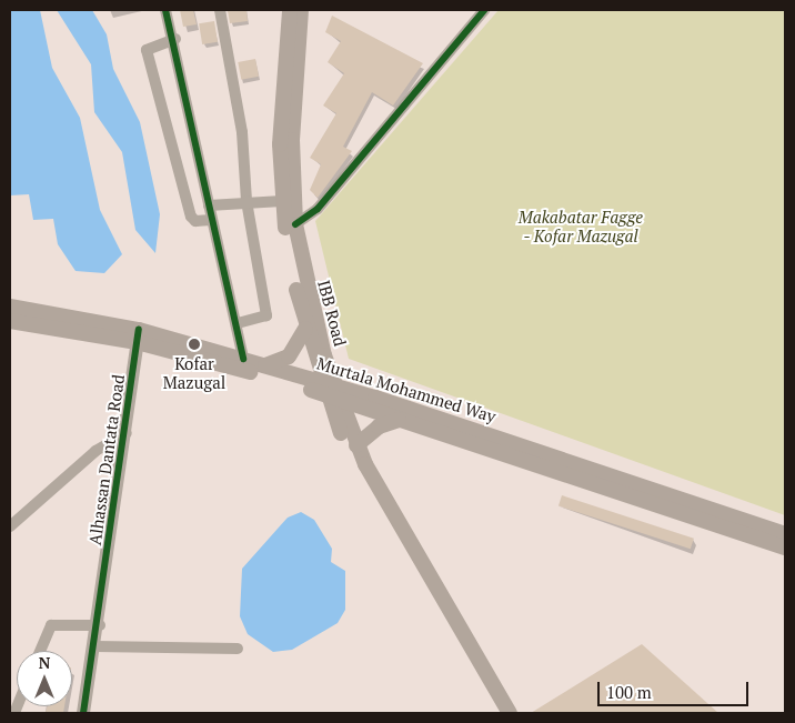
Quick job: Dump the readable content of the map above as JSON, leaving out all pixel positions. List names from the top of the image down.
{
  "streets": {
    "main road": ["IBB Road", "Murtala Mohammed Way"],
    "street": ["Alhassan Dantata Road"]
  },
  "crossings": [
    ["IBB Road", "Murtala Mohammed Way"],
    ["Murtala Mohammed Way", "Alhassan Dantata Road"]
  ],
  "parks": ["Makabatar Fagge - Kofar Mazugal"],
  "places": ["Kofar Mazugal"],
  "scale_bar": "100 m",
  "north": "top"
}
